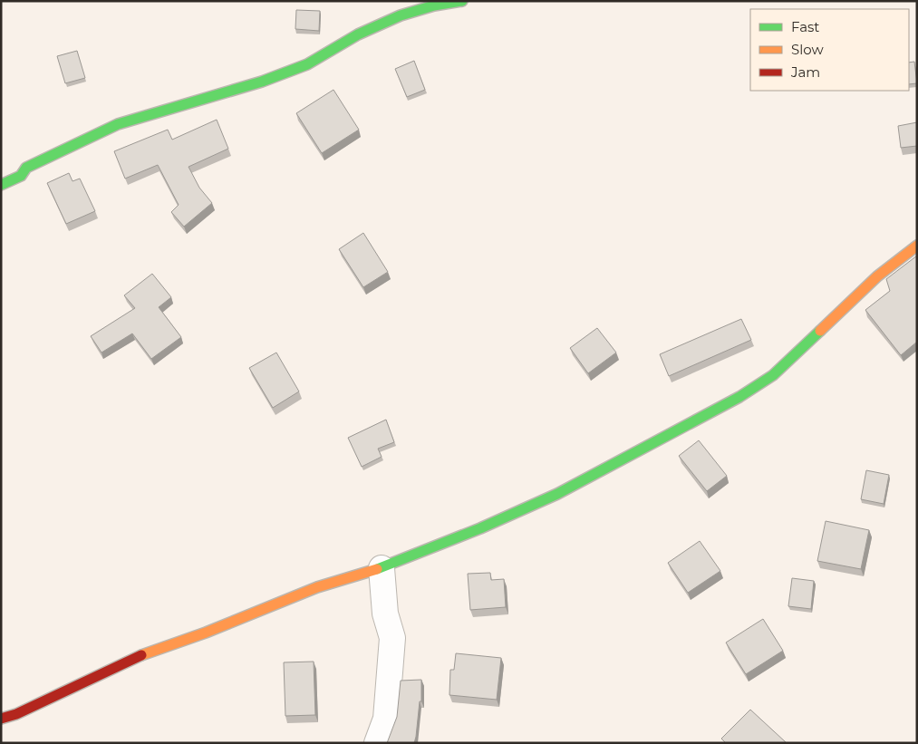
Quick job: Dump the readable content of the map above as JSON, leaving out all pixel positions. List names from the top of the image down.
{
  "legend": ["Fast", "Slow", "Jam"]
}
